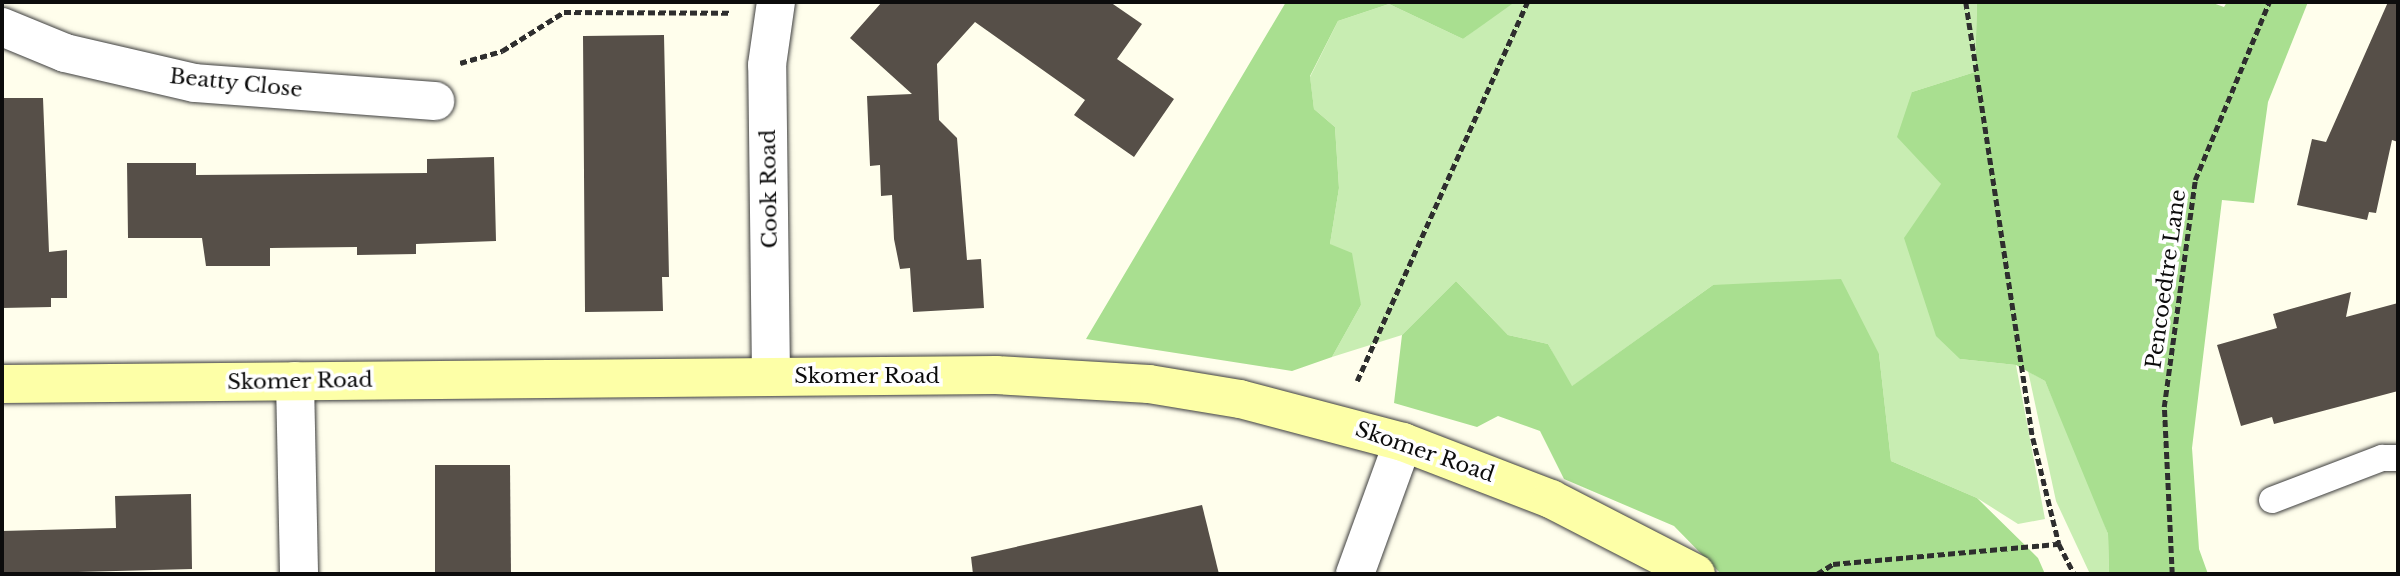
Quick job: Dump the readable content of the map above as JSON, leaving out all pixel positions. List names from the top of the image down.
{
  "streets": {
    "street": ["Beatty Close", "Cook Road", "Skomer Road"],
    "path": ["Pencoedtre Lane"]
  },
  "crossings": [
    ["Cook Road", "Skomer Road"]
  ]
}
